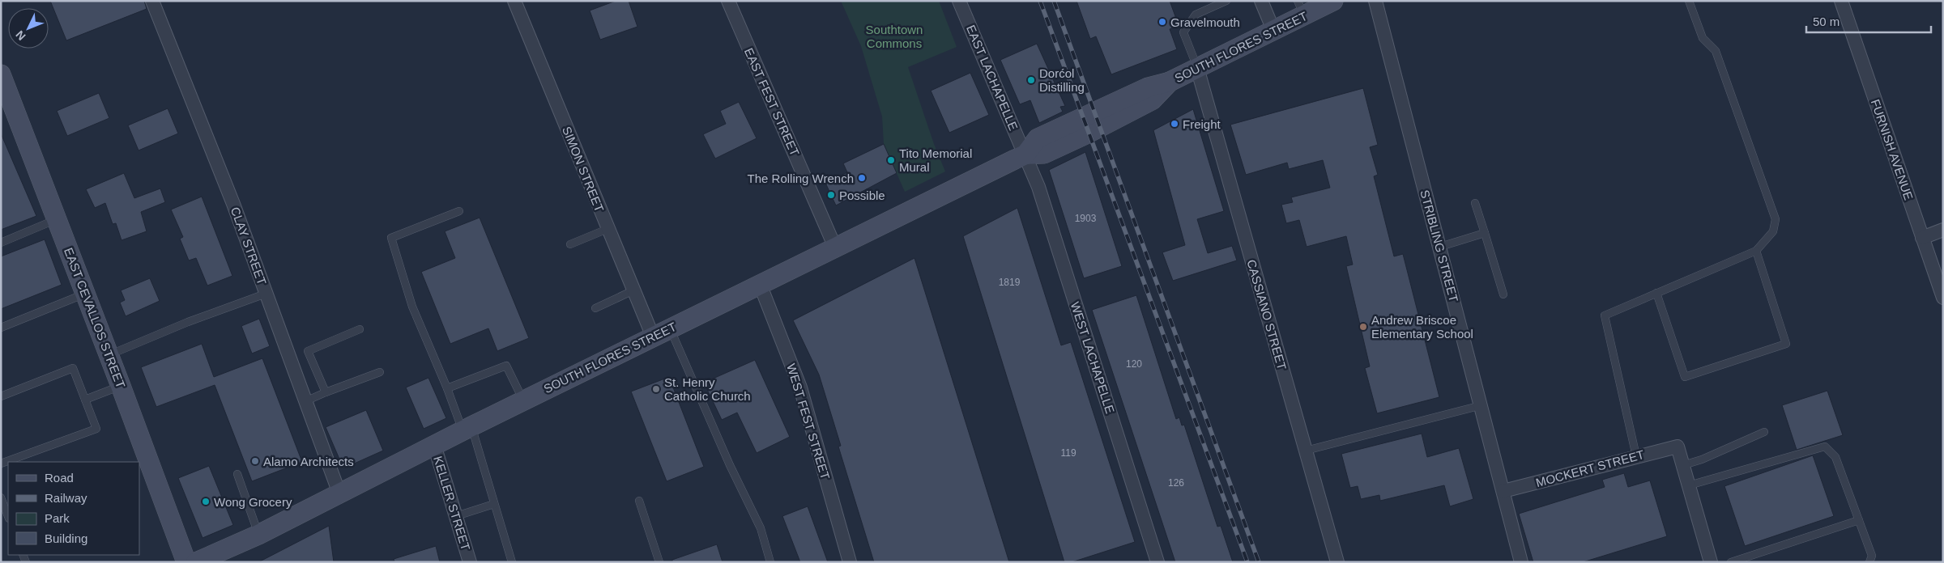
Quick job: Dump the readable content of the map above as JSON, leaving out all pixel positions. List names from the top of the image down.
{
  "streets": {
    "main road": ["SOUTH FLORES STREET", "EAST CEVALLOS STREET"],
    "street": [
      "EAST LACHAPELLE",
      "EAST FEST STREET",
      "FURNISH AVENUE",
      "SIMON STREET",
      "CLAY STREET",
      "STRIBLING STREET",
      "CASSIANO STREET",
      "WEST LACHAPELLE",
      "WEST FEST STREET",
      "MOCKERT STREET",
      "KELLER STREET"
    ]
  },
  "crossings": [
    ["SOUTH FLORES STREET", "EAST LACHAPELLE"],
    ["SOUTH FLORES STREET", "EAST FEST STREET"],
    ["SOUTH FLORES STREET", "SIMON STREET"],
    ["SOUTH FLORES STREET", "CLAY STREET"],
    ["SOUTH FLORES STREET", "CASSIANO STREET"],
    ["SOUTH FLORES STREET", "WEST LACHAPELLE"],
    ["SOUTH FLORES STREET", "WEST FEST STREET"],
    ["SOUTH FLORES STREET", "KELLER STREET"],
    ["EAST LACHAPELLE", "WEST LACHAPELLE"],
    ["STRIBLING STREET", "MOCKERT STREET"]
  ],
  "parks": ["Southtown Commons"],
  "places": [
    "Gravelmouth",
    "Dorćol Distilling",
    "Freight",
    "Tito Memorial Mural",
    "The Rolling Wrench",
    "Possible",
    "Andrew Briscoe Elementary School",
    "St. Henry Catholic Church",
    "Alamo Architects",
    "Wong Grocery"
  ],
  "house_numbers": [
    "1903",
    "1819",
    "120",
    "119",
    "126"
  ],
  "legend": [
    "Road",
    "Railway",
    "Park",
    "Building"
  ],
  "scale_bar": "50 m",
  "north": "bottom left"
}
